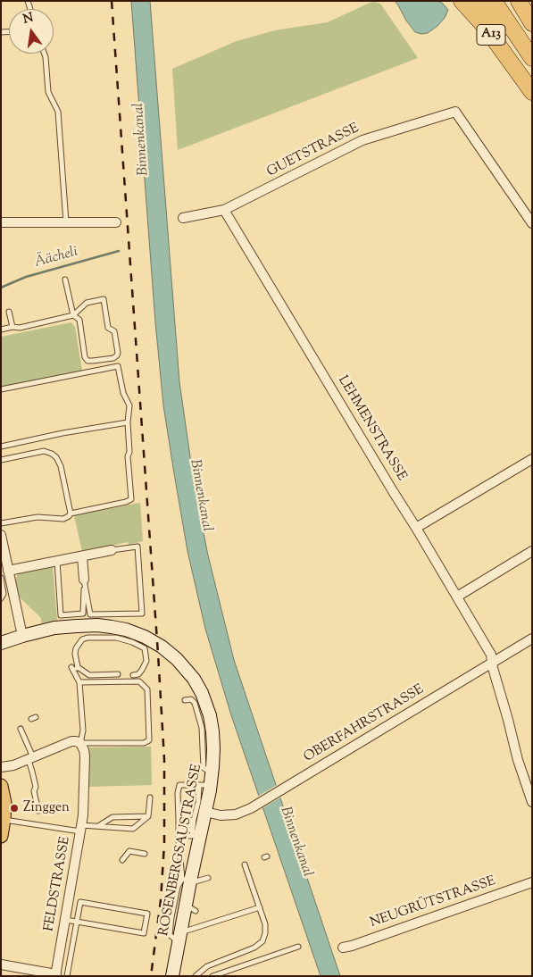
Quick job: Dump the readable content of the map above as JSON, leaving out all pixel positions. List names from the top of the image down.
{
  "streets": {
    "highway": ["A13"],
    "street": [
      "GUETSTRASSE",
      "LEHMENSTRASSE",
      "OBERFAHRSTRASSE",
      "ROSENBERGSAUSTRASSE",
      "FELDSTRASSE",
      "NEUGRÜTSTRASSE"
    ]
  },
  "crossings": [
    ["GUETSTRASSE", "LEHMENSTRASSE"],
    ["LEHMENSTRASSE", "OBERFAHRSTRASSE"],
    ["OBERFAHRSTRASSE", "ROSENBERGSAUSTRASSE"]
  ],
  "water": ["Binnenkanal", "Äächeli"],
  "places": ["Zinggen"],
  "north": "top"
}
